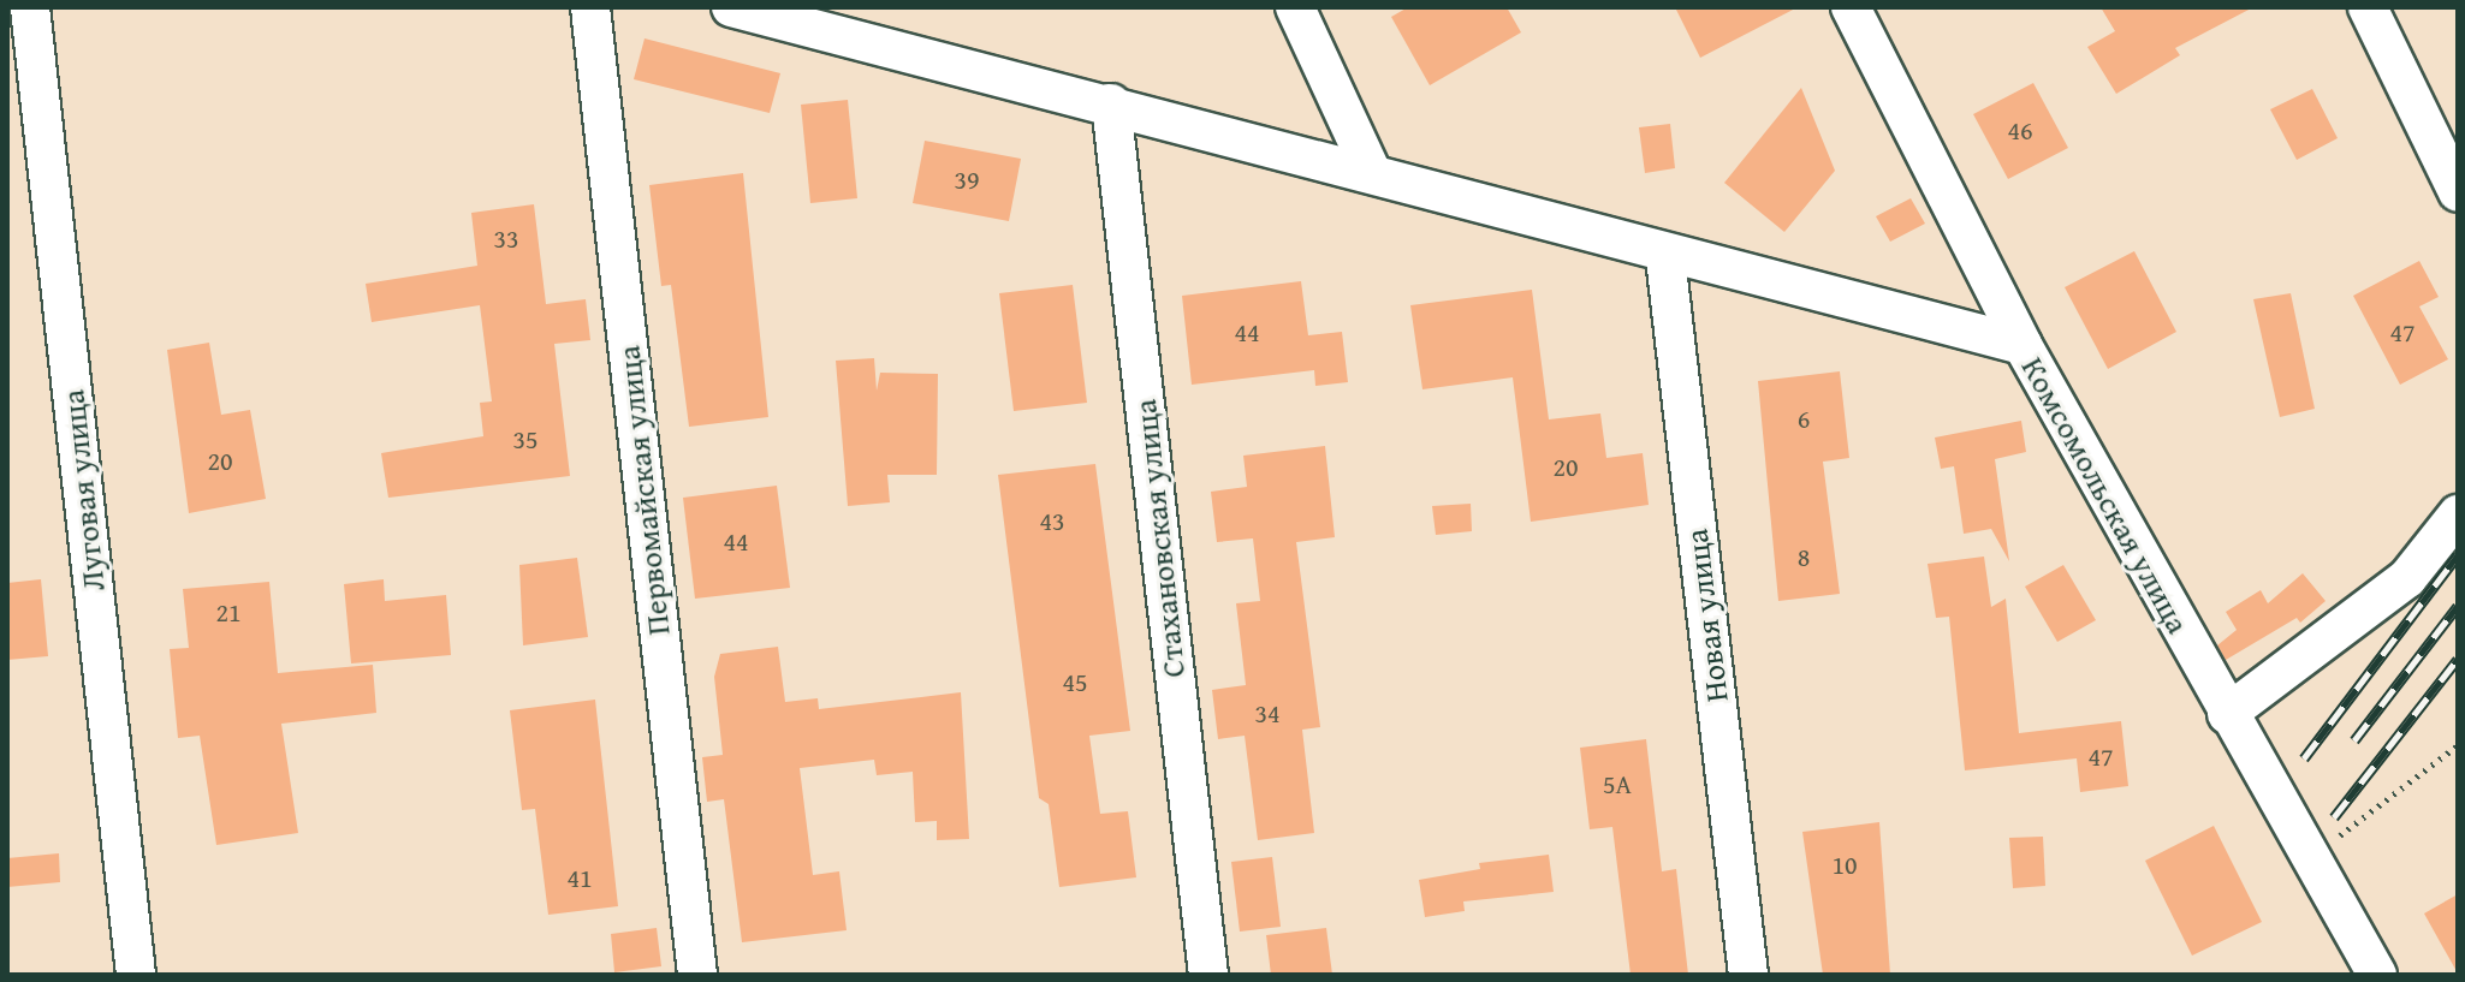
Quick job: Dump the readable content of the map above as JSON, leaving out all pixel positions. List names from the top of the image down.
{
  "streets": {
    "street": [
      "Луговая улица",
      "Первомайская улица",
      "Комсомольская улица",
      "Стахановская улица",
      "Новая улица"
    ]
  },
  "house_numbers": [
    "46",
    "39",
    "33",
    "44",
    "47",
    "6",
    "35",
    "20",
    "20",
    "43",
    "44",
    "8",
    "21",
    "45",
    "34",
    "47",
    "5А",
    "10",
    "41"
  ]
}
